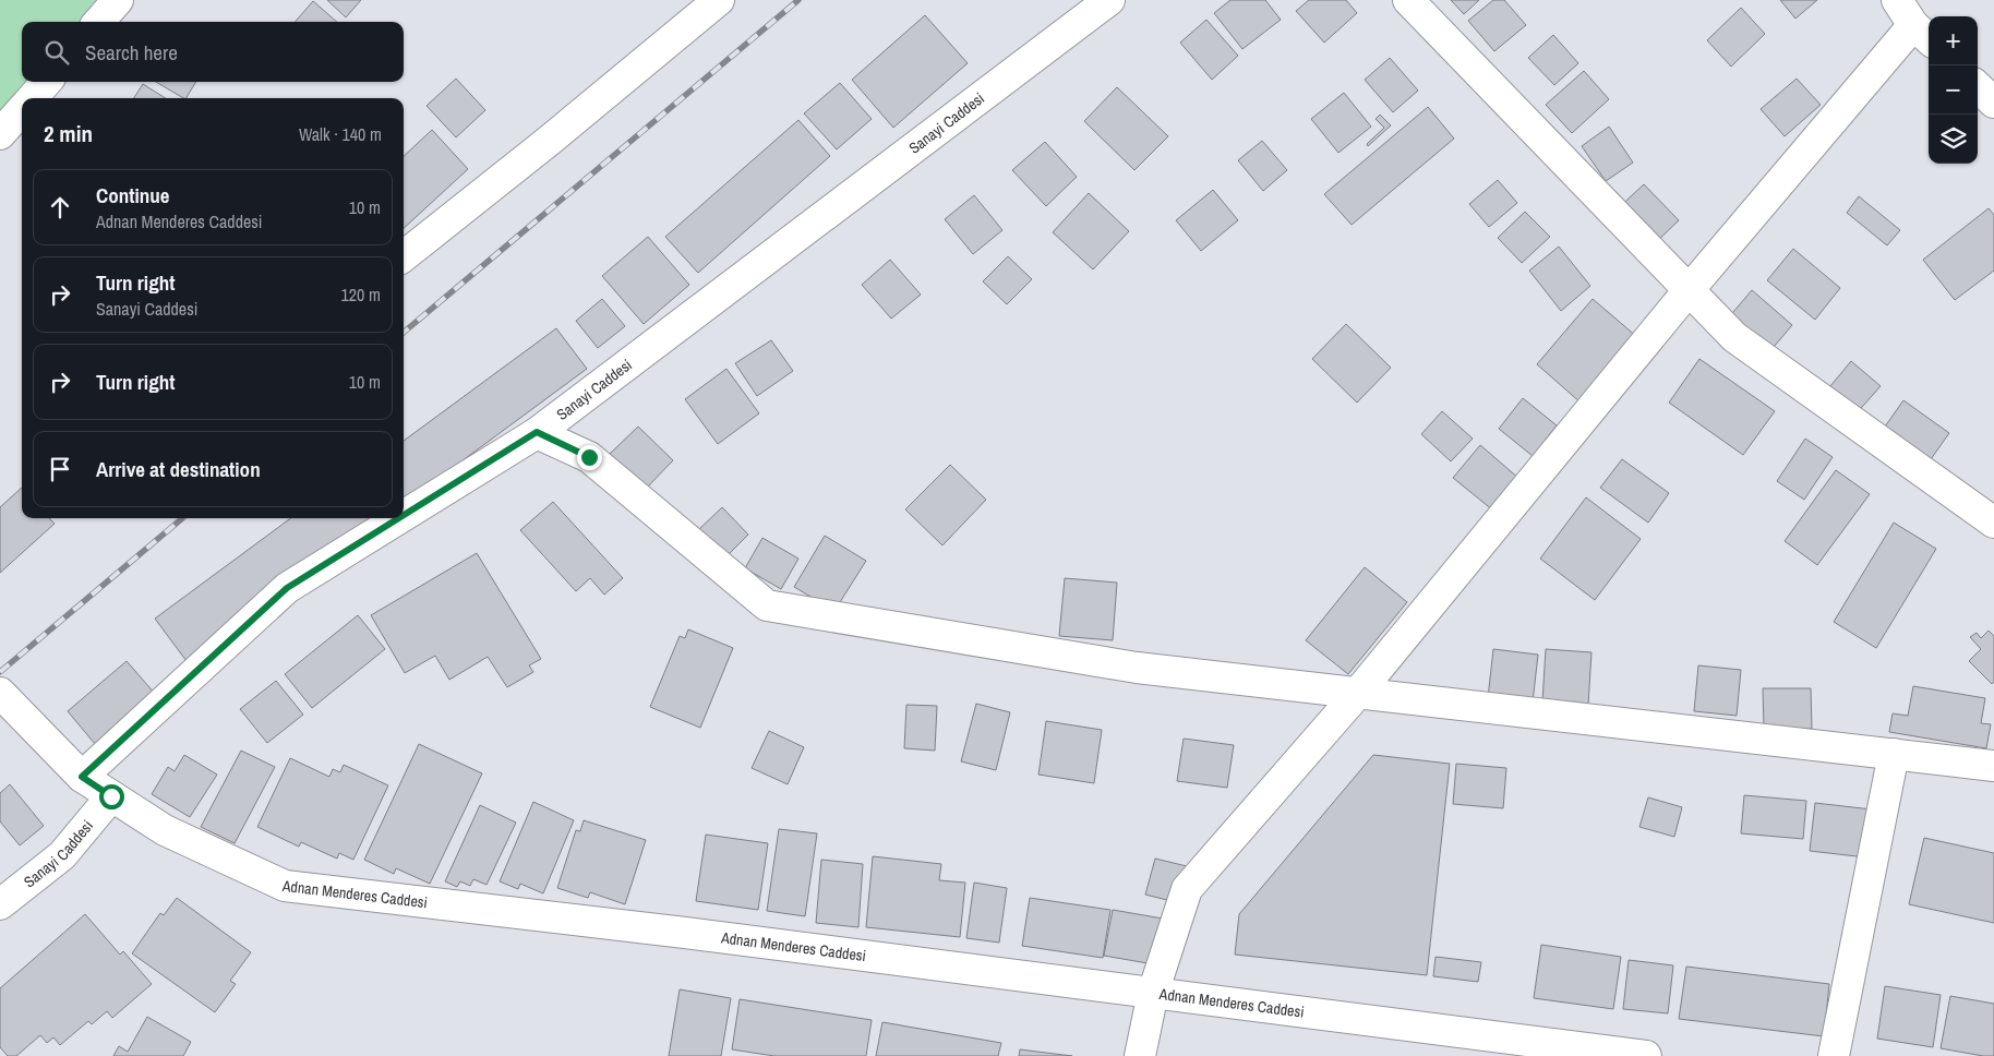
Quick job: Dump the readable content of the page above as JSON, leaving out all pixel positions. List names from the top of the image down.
{
  "streets": {
    "street": ["Sanayi Caddesi", "Adnan Menderes Caddesi"]
  },
  "crossings": [
    ["Sanayi Caddesi", "Adnan Menderes Caddesi"]
  ],
  "page": {
    "map_buttons": ["+", "−"],
    "search": "Search here",
    "heading": ["2 min", "Walk · 140 m"],
    "list": [
      ["Continue", "Adnan Menderes Caddesi", "10 m"],
      ["Turn right", "Sanayi Caddesi", "120 m"],
      ["Turn right", "10 m"],
      "Arrive at destination"
    ]
  }
}
